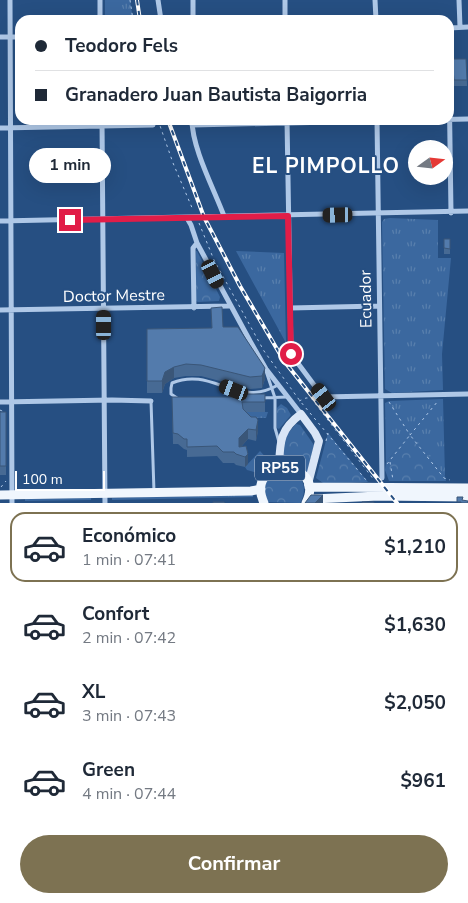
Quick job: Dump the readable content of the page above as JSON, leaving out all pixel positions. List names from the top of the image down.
{
  "streets": {
    "main road": ["RP55"],
    "street": ["Doctor Mestre", "Ecuador"]
  },
  "districts": ["EL PIMPOLLO"],
  "scale_bar": "100 m",
  "north": "right",
  "page": {
    "banner": ["Teodoro Fels", "Granadero Juan Bautista Baigorria"],
    "bubble": "1 min",
    "scale": "100 m",
    "list": [
      {
        "name": "Económico",
        "note": "1 min · 07:41",
        "value": "$1,210"
      },
      {
        "name": "Confort",
        "note": "2 min · 07:42",
        "value": "$1,630"
      },
      {
        "name": "XL",
        "note": "3 min · 07:43",
        "value": "$2,050"
      },
      {
        "name": "Green",
        "note": "4 min · 07:44",
        "value": "$961"
      }
    ],
    "buttons": "Confirmar"
  }
}
